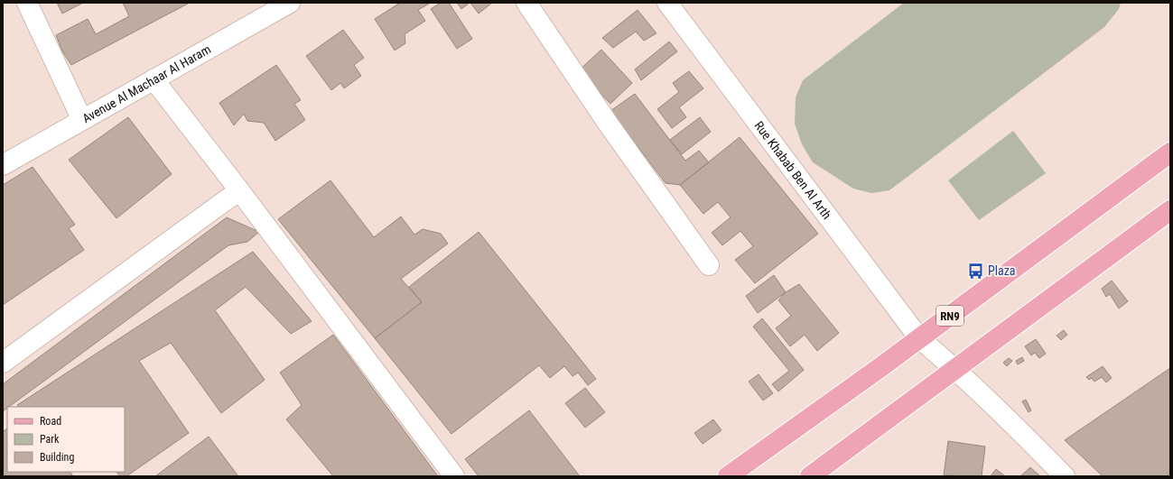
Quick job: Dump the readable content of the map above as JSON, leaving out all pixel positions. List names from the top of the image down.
{
  "streets": {
    "main road": ["RN9"],
    "street": ["Avenue Al Machaar Al Haram", "Rue Khabab Ben Al Arth"]
  },
  "crossings": [
    ["Rue Khabab Ben Al Arth", "RN9"]
  ],
  "places": {
    "bus stop": ["Plaza"]
  },
  "legend": ["Road", "Park", "Building"]
}
